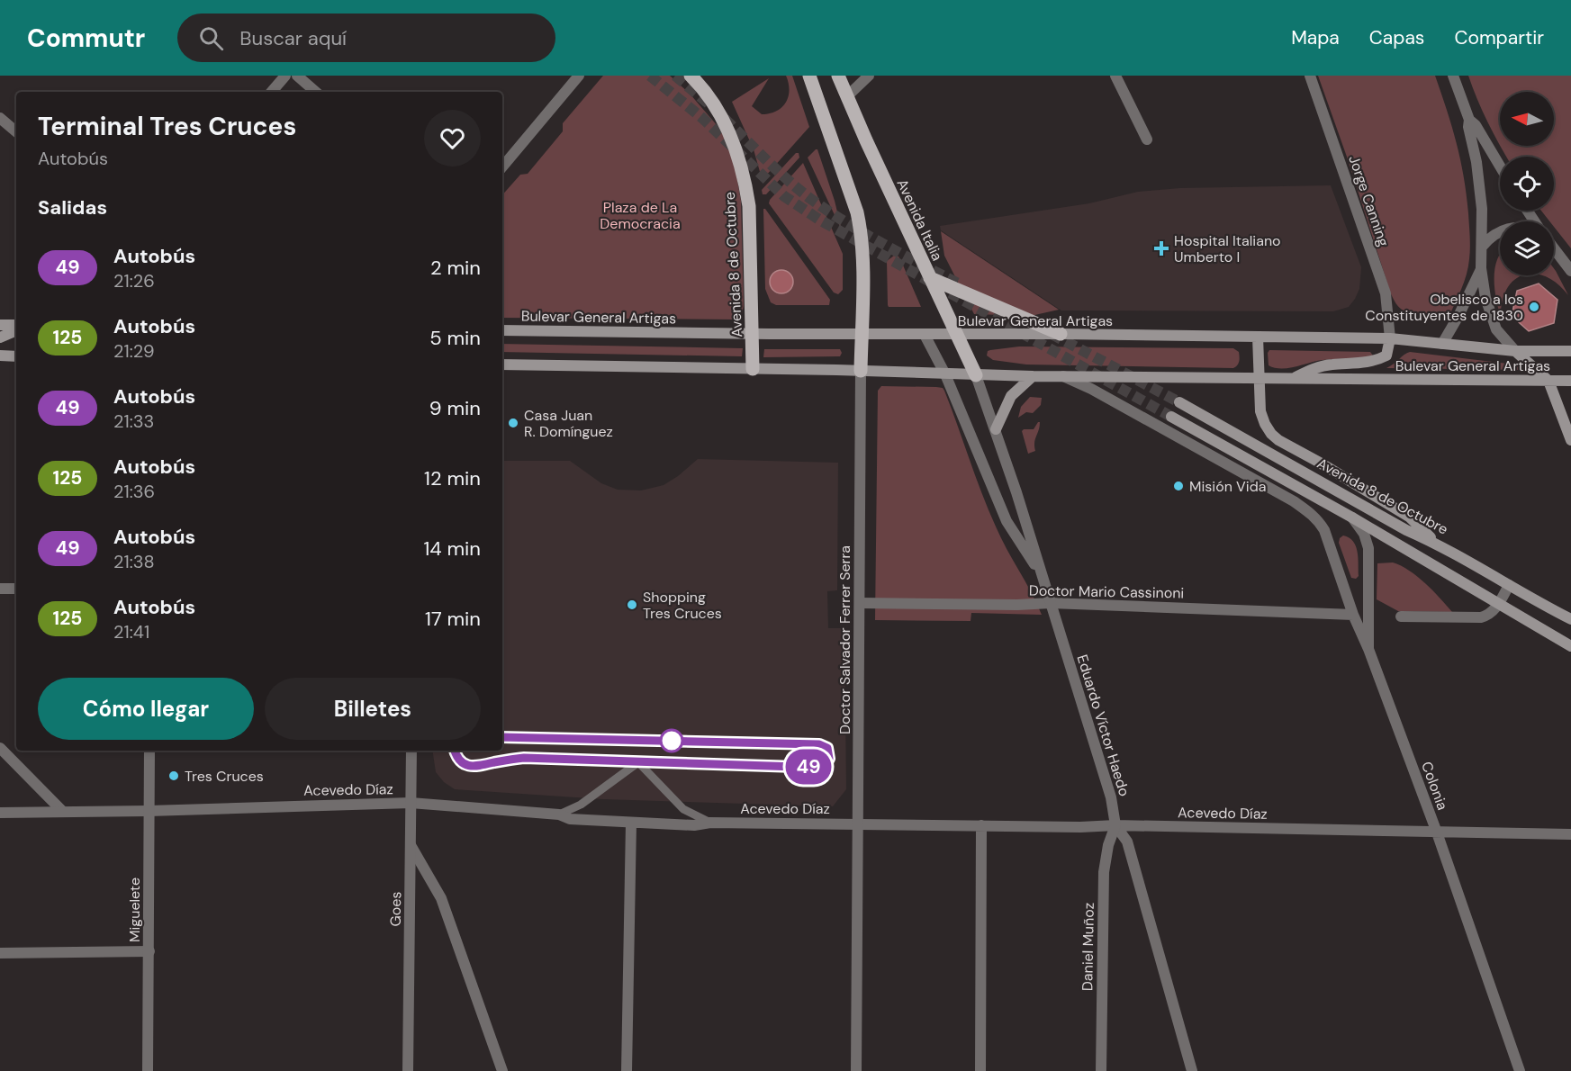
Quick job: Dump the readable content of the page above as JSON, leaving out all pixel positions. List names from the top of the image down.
{
  "streets": {
    "main road": ["Avenida Italia", "Avenida 8 de Octubre", "Bulevar General Artigas"],
    "street": [
      "Jorge Canning",
      "Doctor Mario Cassinoni",
      "Doctor Salvador Ferrer Serra",
      "Eduardo Víctor Haedo",
      "Colonia",
      "Acevedo Díaz",
      "Goes",
      "Miguelete",
      "Daniel Muñoz"
    ]
  },
  "crossings": [
    ["Jorge Canning", "Bulevar General Artigas"],
    ["Avenida Italia", "Bulevar General Artigas"],
    ["Avenida Italia", "Eduardo Víctor Haedo"],
    ["Avenida 8 de Octubre", "Bulevar General Artigas"],
    ["Bulevar General Artigas", "Doctor Salvador Ferrer Serra"],
    ["Bulevar General Artigas", "Eduardo Víctor Haedo"],
    ["Bulevar General Artigas", "Colonia"],
    ["Doctor Mario Cassinoni", "Doctor Salvador Ferrer Serra"],
    ["Doctor Mario Cassinoni", "Eduardo Víctor Haedo"],
    ["Doctor Mario Cassinoni", "Colonia"],
    ["Doctor Salvador Ferrer Serra", "Acevedo Díaz"],
    ["Eduardo Víctor Haedo", "Acevedo Díaz"],
    ["Eduardo Víctor Haedo", "Daniel Muñoz"],
    ["Colonia", "Acevedo Díaz"],
    ["Acevedo Díaz", "Goes"],
    ["Acevedo Díaz", "Miguelete"],
    ["Acevedo Díaz", "Daniel Muñoz"]
  ],
  "parks": ["Plaza de La Democracia"],
  "places": {
    "health": ["Hospital Italiano Umberto I"],
    "other": [
      "Obelisco a los Constituyentes de 1830",
      "Casa Juan R. Domínguez",
      "Misión Vida",
      "Shopping Tres Cruces",
      "Tres Cruces"
    ]
  },
  "lines": ["bus line 49"],
  "north": "left",
  "page": {
    "header": "Commutr",
    "search": "Buscar aquí",
    "nav": ["Mapa", "Capas", "Compartir"],
    "on_map": "49",
    "heading": [
      ["Terminal Tres Cruces", "Autobús"],
      "Salidas"
    ],
    "list": [
      {
        "mark": "49",
        "name": "Autobús",
        "note": "21:26",
        "value": "2 min"
      },
      {
        "mark": "125",
        "name": "Autobús",
        "note": "21:29",
        "value": "5 min"
      },
      {
        "mark": "49",
        "name": "Autobús",
        "note": "21:33",
        "value": "9 min"
      },
      {
        "mark": "125",
        "name": "Autobús",
        "note": "21:36",
        "value": "12 min"
      },
      {
        "mark": "49",
        "name": "Autobús",
        "note": "21:38",
        "value": "14 min"
      },
      {
        "mark": "125",
        "name": "Autobús",
        "note": "21:41",
        "value": "17 min"
      }
    ],
    "buttons": ["Cómo llegar", "Billetes"]
  }
}
